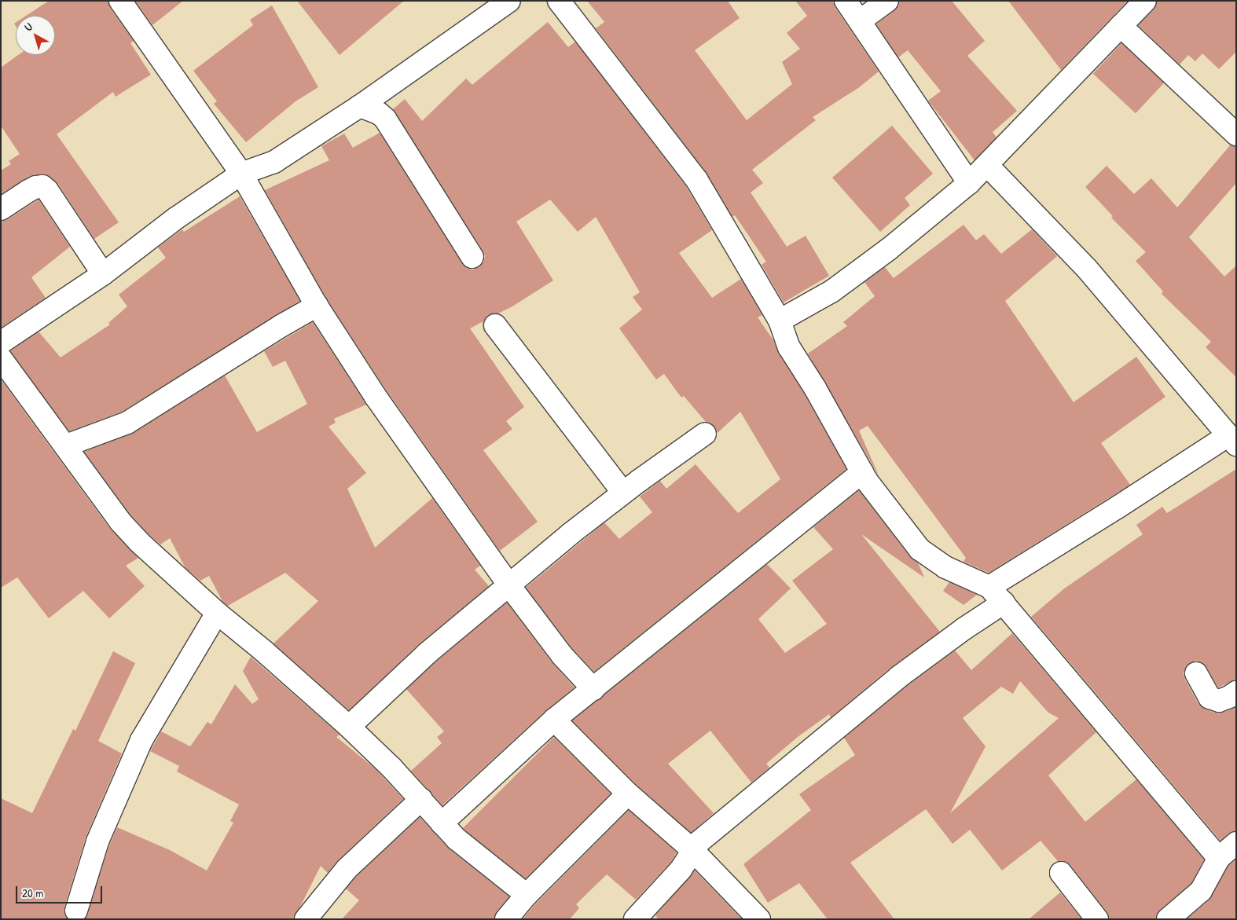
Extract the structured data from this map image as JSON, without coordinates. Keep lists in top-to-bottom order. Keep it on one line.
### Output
{"scale_bar":"20 m","north":"top left"}
